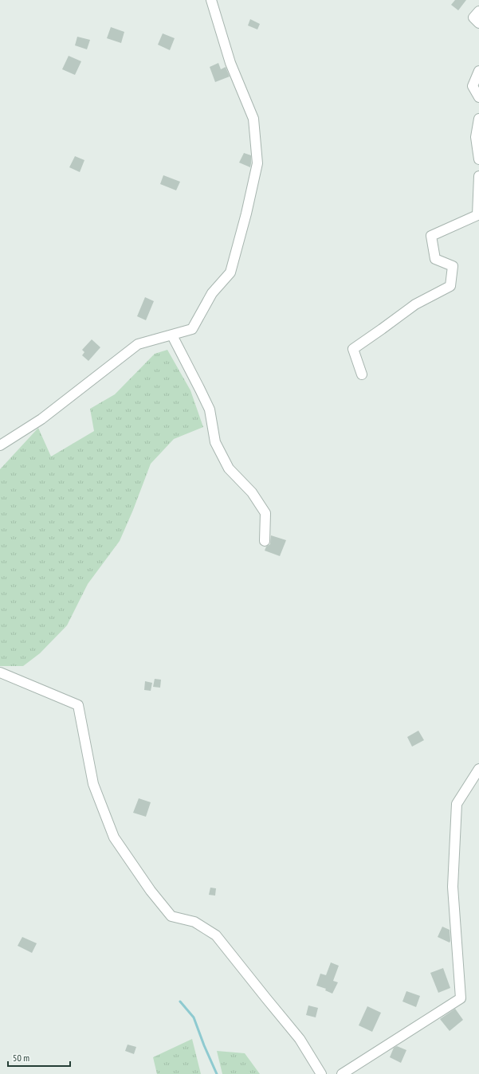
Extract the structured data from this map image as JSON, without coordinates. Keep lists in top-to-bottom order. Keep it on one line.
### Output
{"scale_bar":"50 m"}
